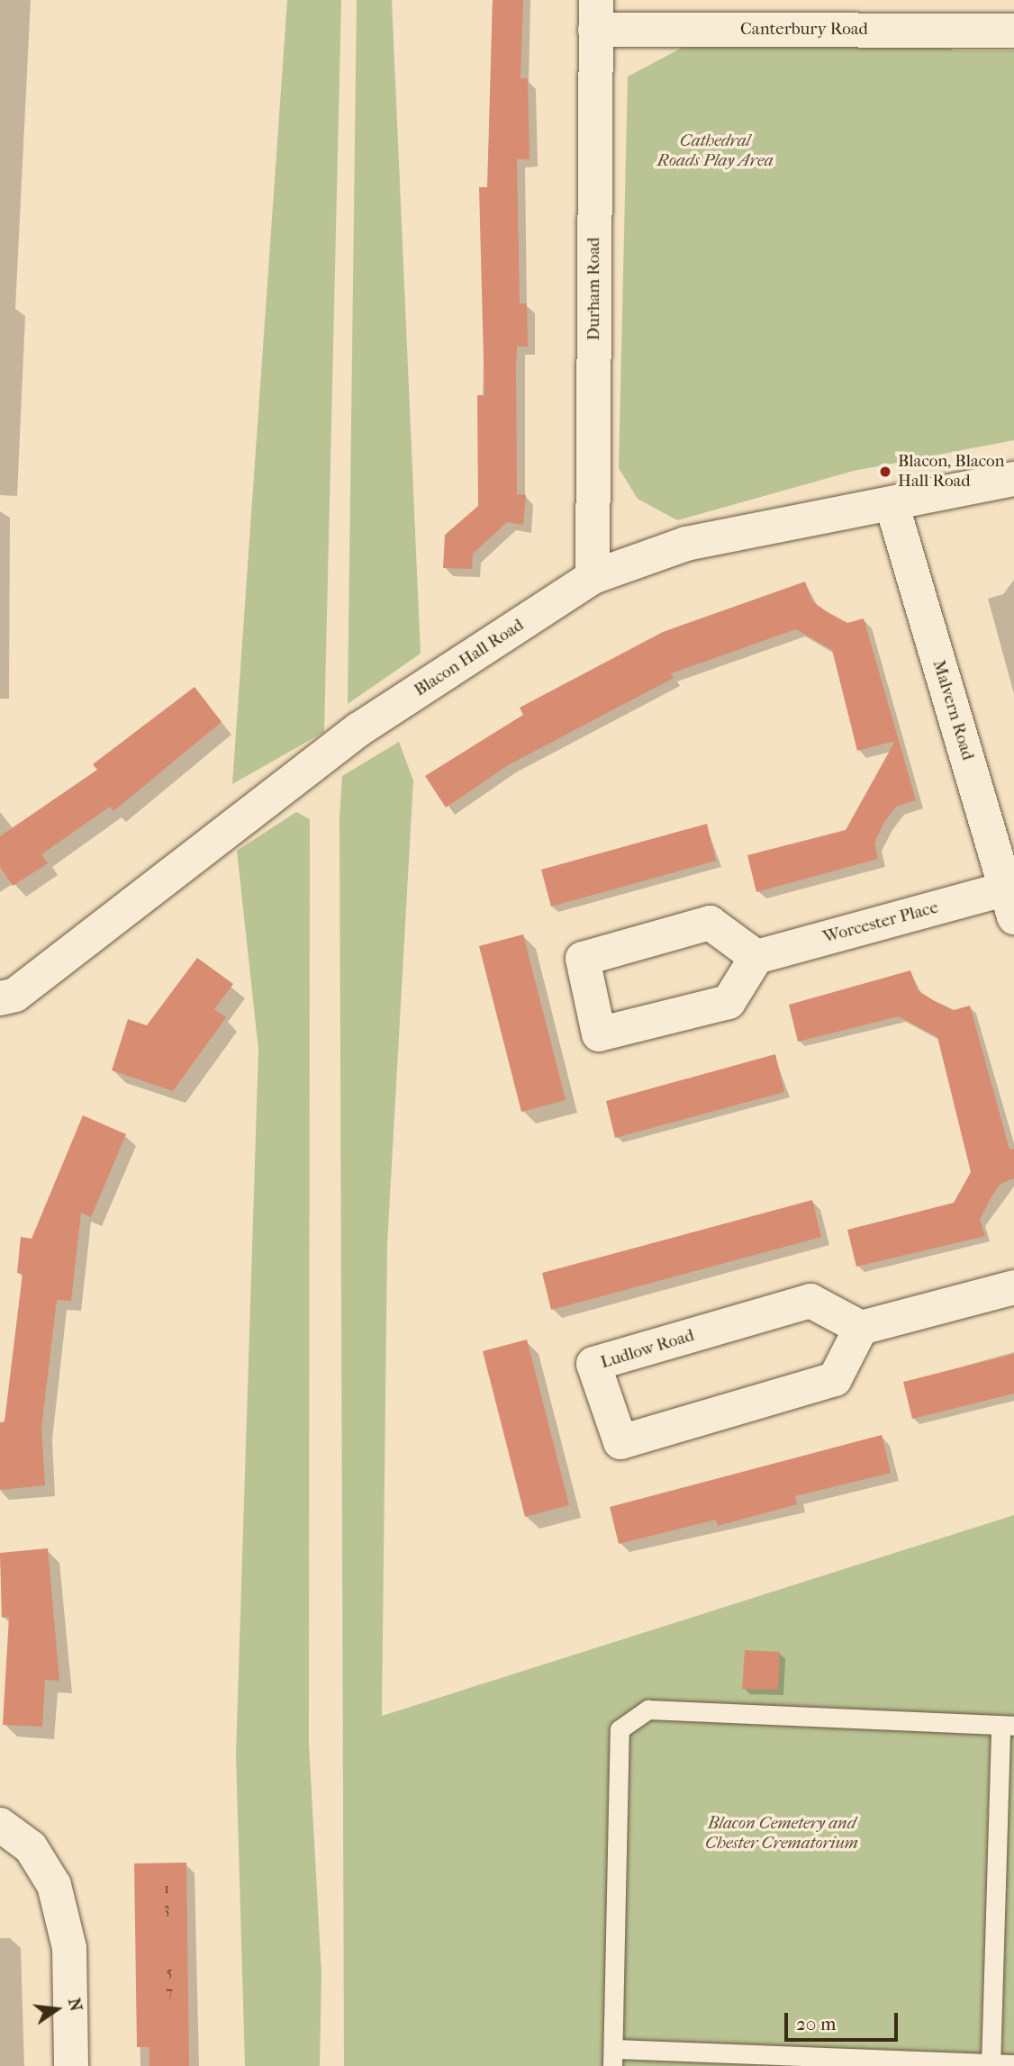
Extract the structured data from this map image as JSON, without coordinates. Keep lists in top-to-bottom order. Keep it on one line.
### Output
{"streets":{"street":["Canterbury Road","Durham Road","Blacon Hall Road","Malvern Road","Worcester Place","Ludlow Road"]},"crossings":[["Canterbury Road","Durham Road"],["Durham Road","Blacon Hall Road"],["Blacon Hall Road","Malvern Road"],["Malvern Road","Worcester Place"]],"parks":["Cathedral Roads Play Area","Blacon Cemetery and Chester Crematorium"],"places":["Blacon, Blacon Hall Road"],"house_numbers":["1","3","5","7"],"scale_bar":"20 m","north":"right"}
